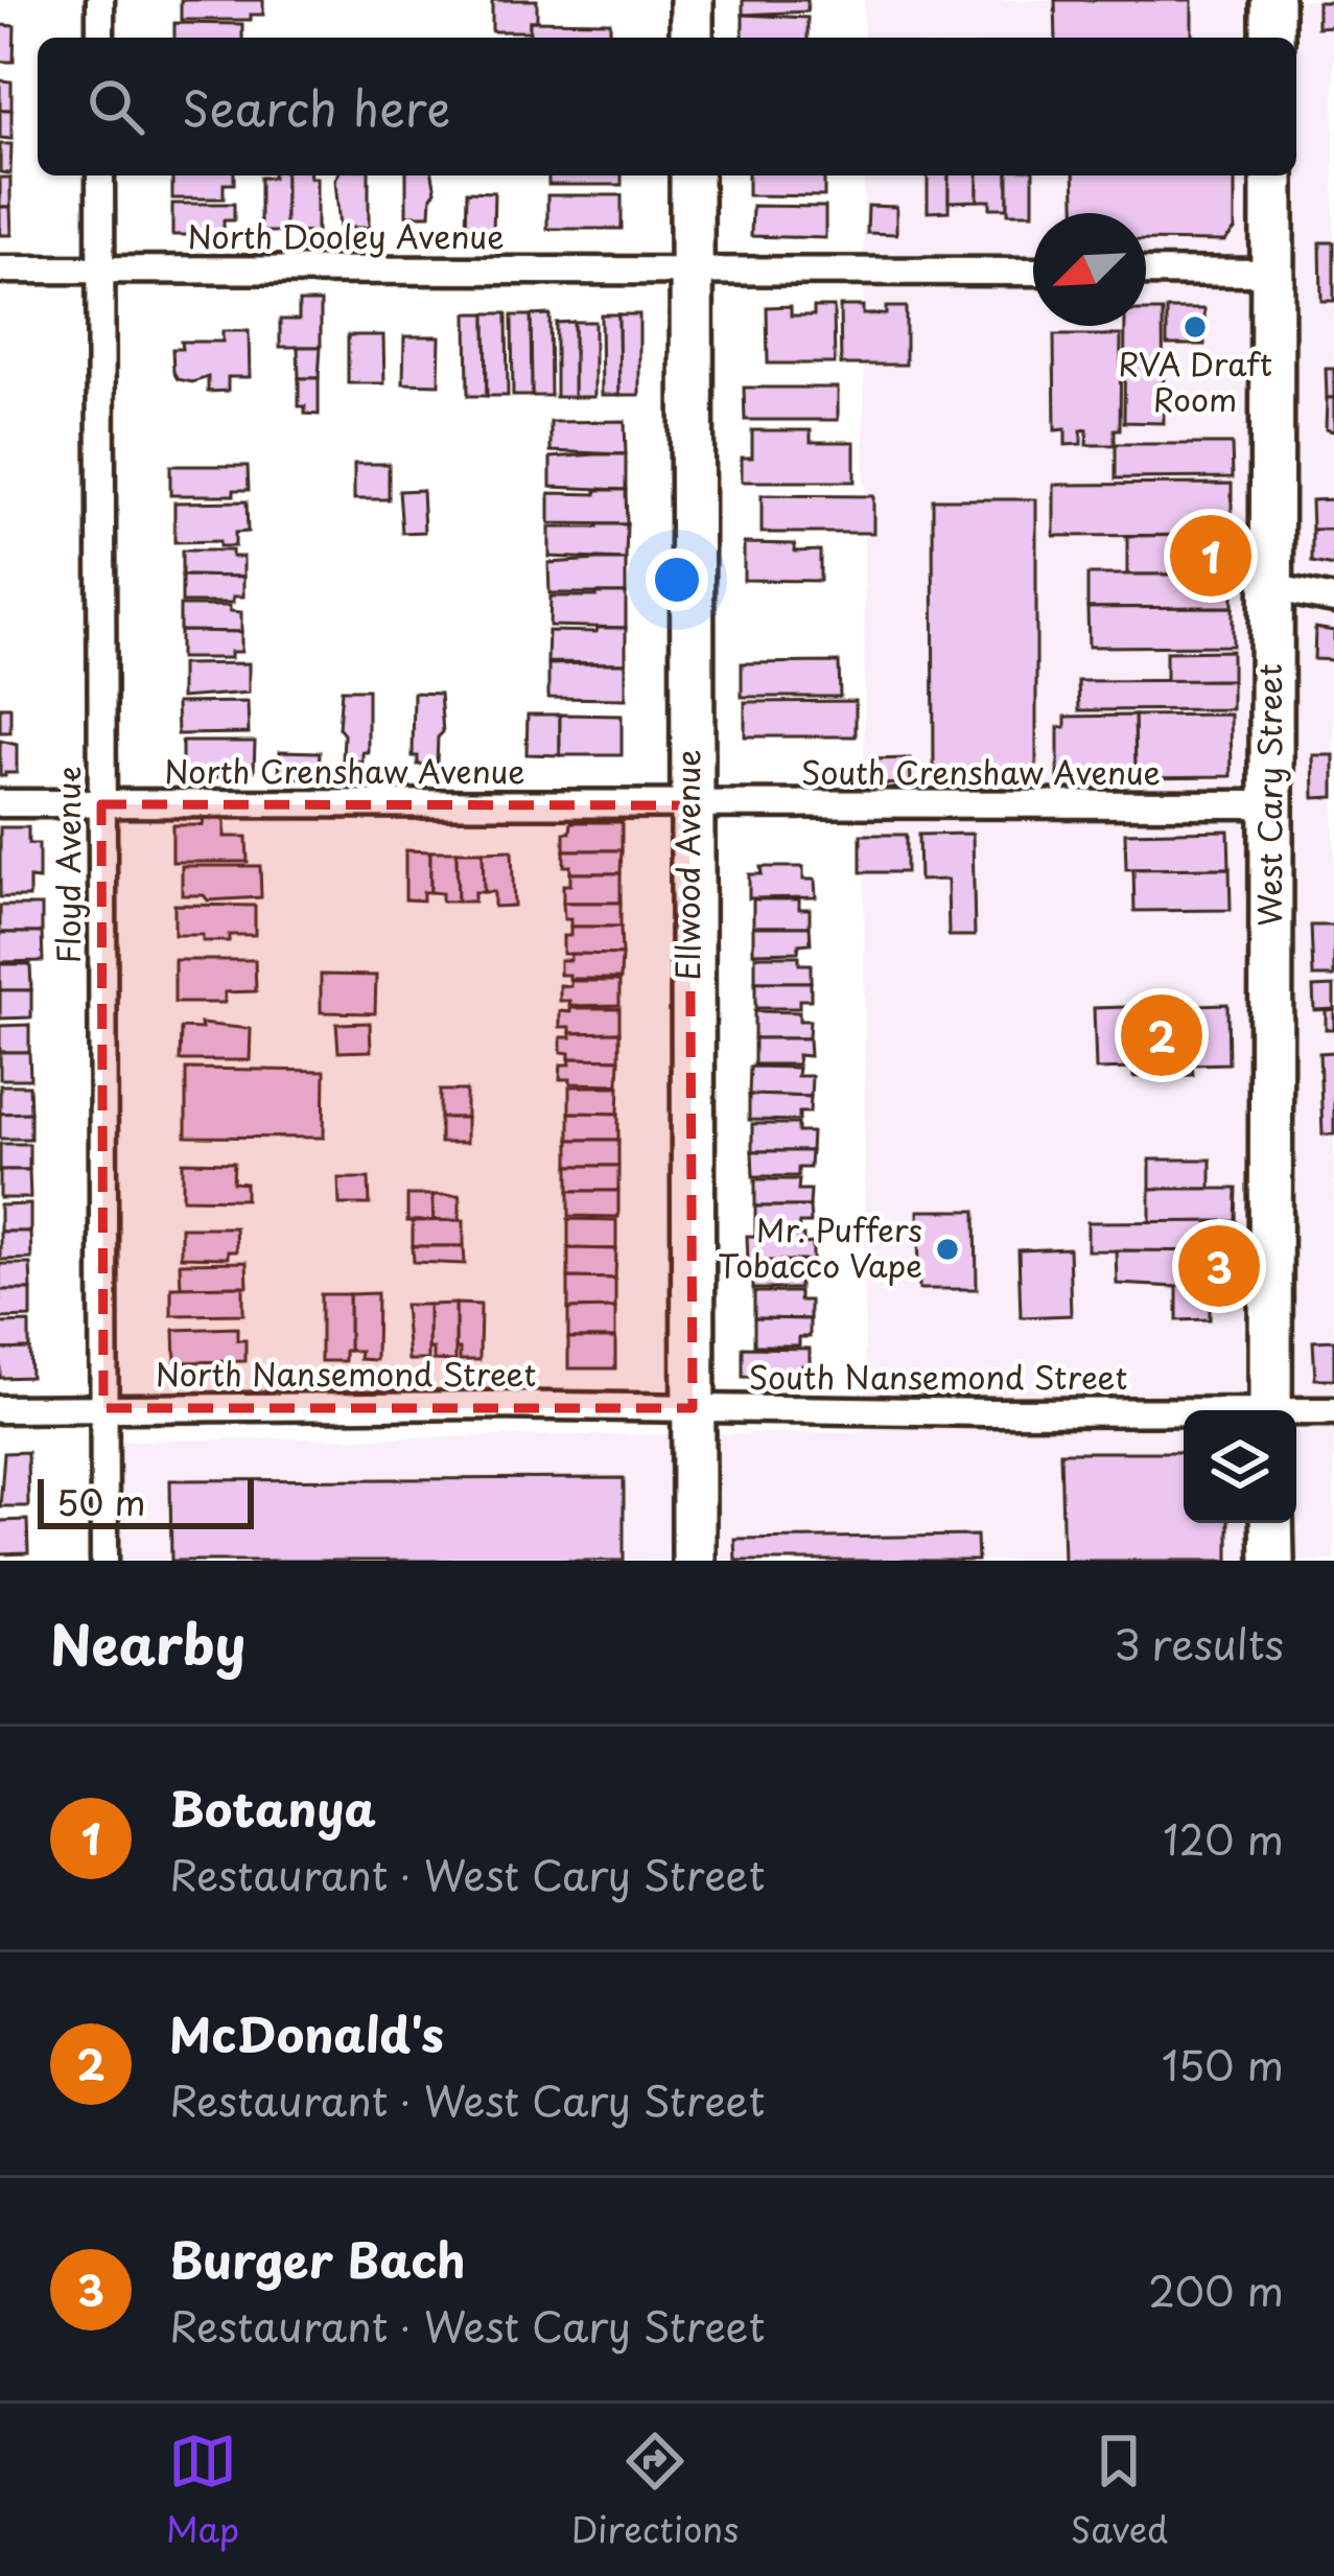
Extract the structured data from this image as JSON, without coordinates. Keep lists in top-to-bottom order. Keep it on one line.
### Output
{"streets":{"main road":["West Cary Street","Ellwood Avenue"],"street":["North Dooley Avenue","North Crenshaw Avenue","South Crenshaw Avenue","Floyd Avenue","North Nansemond Street","South Nansemond Street"]},"crossings":[["North Dooley Avenue","Floyd Avenue"],["North Dooley Avenue","Ellwood Avenue"],["North Crenshaw Avenue","South Crenshaw Avenue"],["North Crenshaw Avenue","Floyd Avenue"],["North Crenshaw Avenue","Ellwood Avenue"],["South Crenshaw Avenue","West Cary Street"],["South Crenshaw Avenue","Ellwood Avenue"],["Floyd Avenue","North Nansemond Street"],["Ellwood Avenue","North Nansemond Street"],["Ellwood Avenue","South Nansemond Street"],["North Nansemond Street","South Nansemond Street"]],"places":["RVA Draft Room","Mr. Puffers Tobacco Vape"],"scale_bar":"50 m","north":"bottom left","page":{"search":"Search here","pins":["1","2","3"],"scale":"50 m","heading":["Nearby","3 results"],"list":[{"mark":"1","name":"Botanya","note":"Restaurant · West Cary Street","value":"120 m"},{"mark":"2","name":"McDonald's","note":"Restaurant · West Cary Street","value":"150 m"},{"mark":"3","name":"Burger Bach","note":"Restaurant · West Cary Street","value":"200 m"}],"nav":["Map","Directions","Saved"]}}
